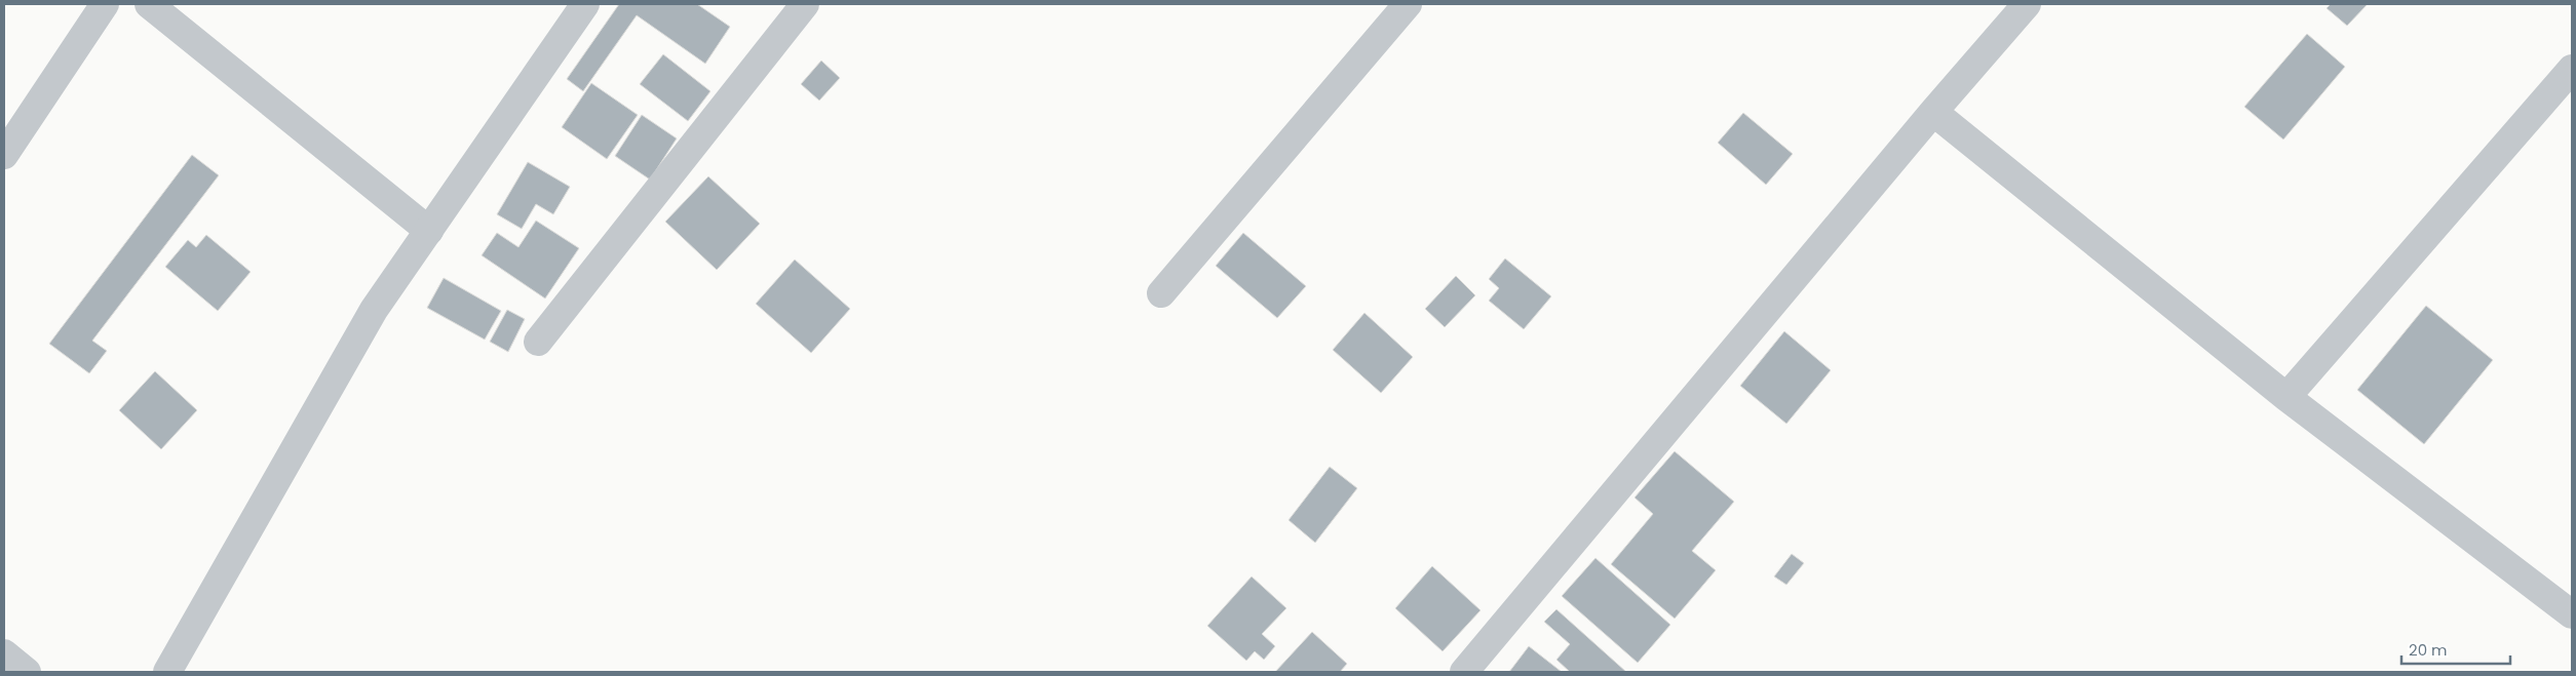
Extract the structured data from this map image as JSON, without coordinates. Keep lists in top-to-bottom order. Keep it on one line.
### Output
{"scale_bar":"20 m"}
